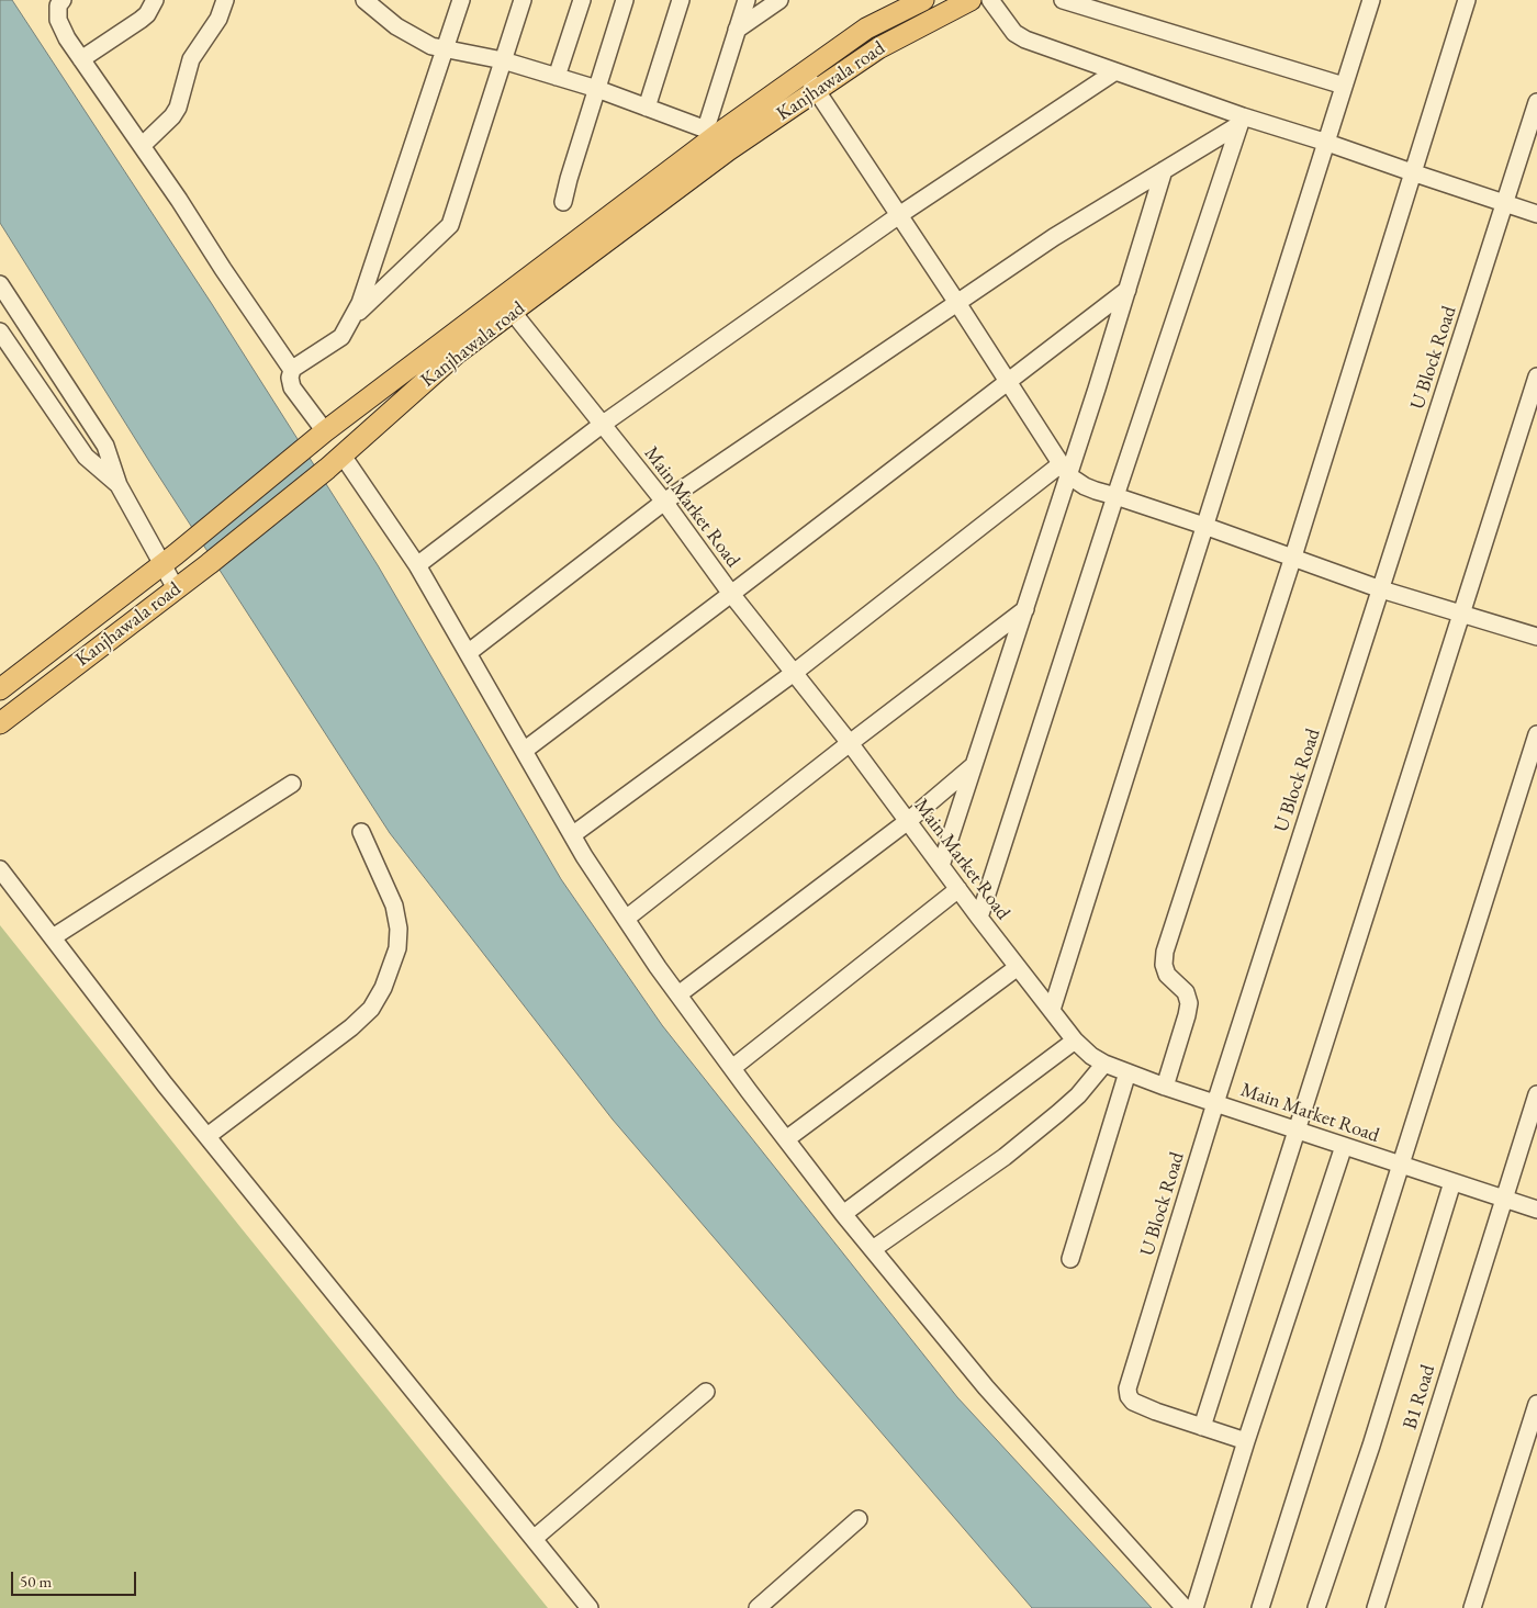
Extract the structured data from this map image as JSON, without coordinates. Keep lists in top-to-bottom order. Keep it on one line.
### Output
{"streets":{"main road":["Kanjhawala road"],"street":["U Block Road","Main Market Road","B1 Road"]},"crossings":[["Kanjhawala road","Main Market Road"],["U Block Road","Main Market Road"],["Main Market Road","B1 Road"]],"scale_bar":"50 m"}
